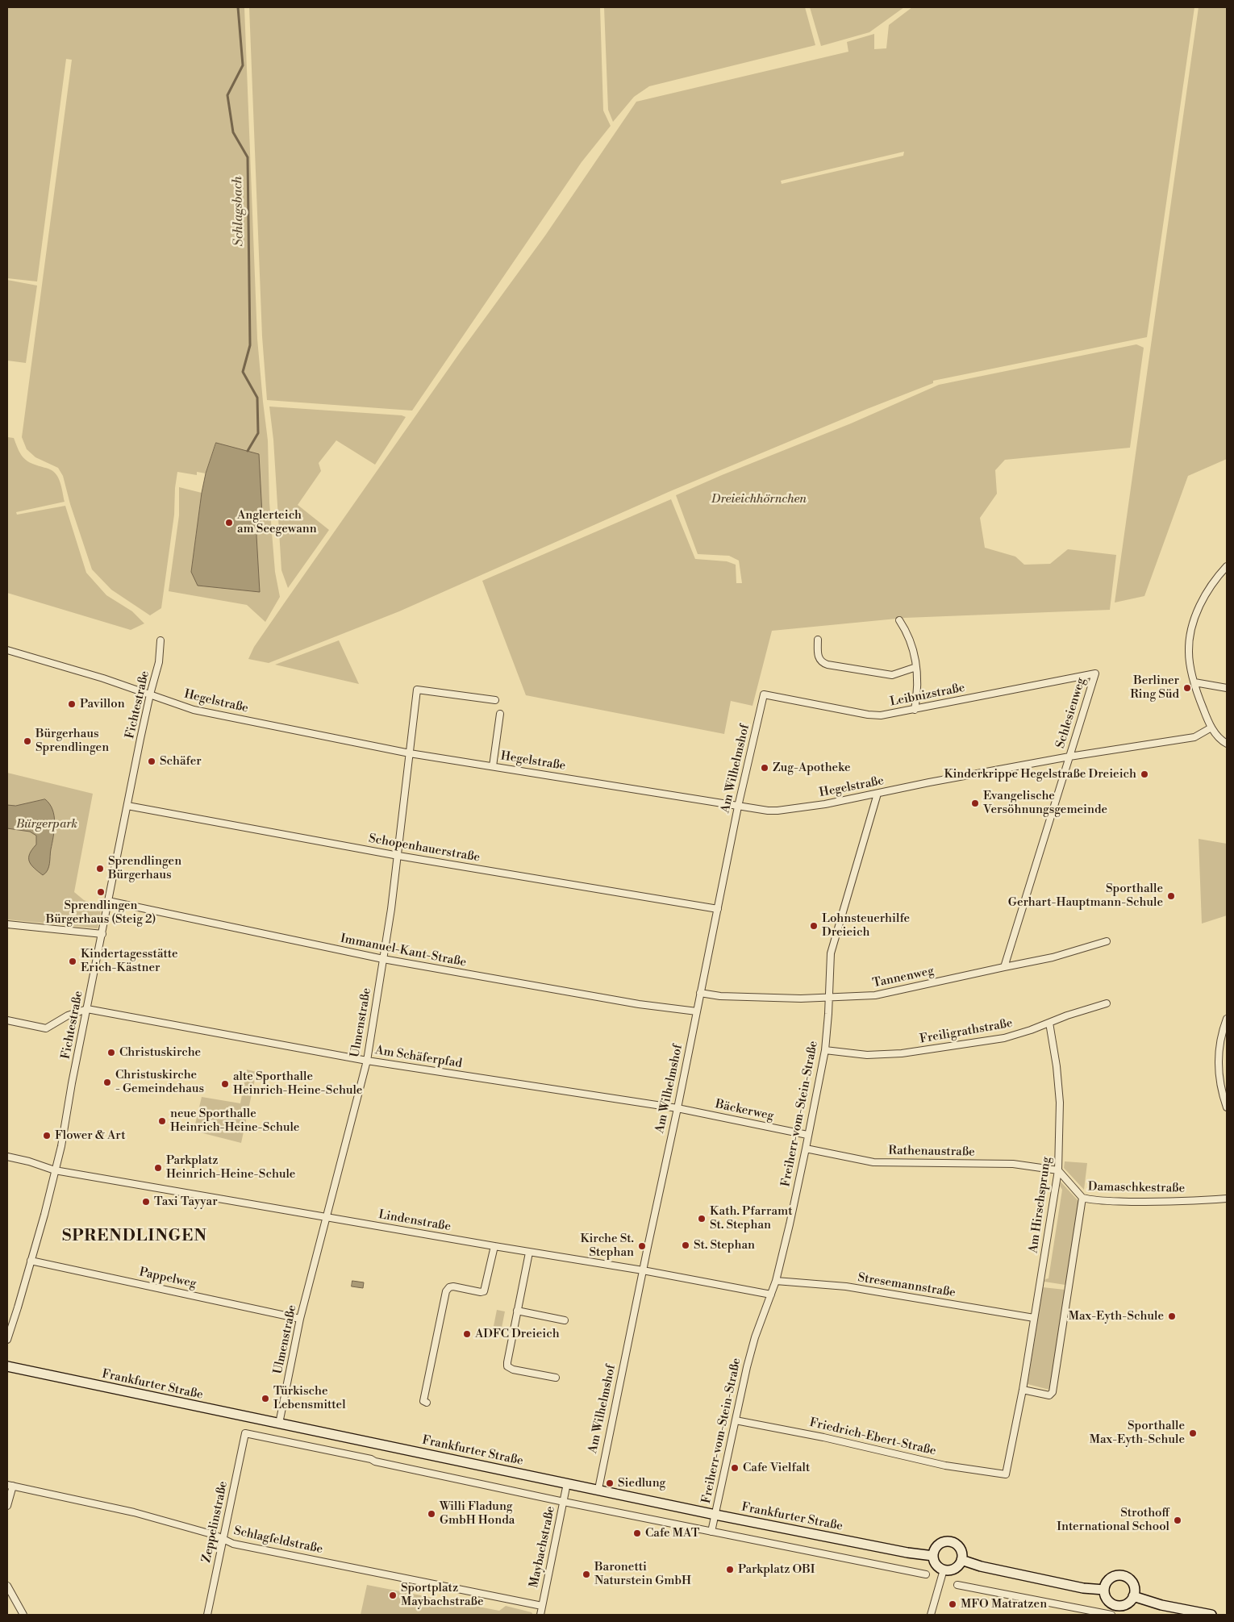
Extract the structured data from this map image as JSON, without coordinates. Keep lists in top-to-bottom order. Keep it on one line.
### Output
{"streets":{"street":["Leibnizstraße","Hegelstraße","Fichtestraße","Schlesienweg","Am Wilhelmshof","Schopenhauerstraße","Immanuel-Kant-Straße","Tannenweg","Ulmenstraße","Freiligrathstraße","Am Schäferpfad","Bäckerweg","Freiherr-vom-Stein-Straße","Rathenaustraße","Damaschkestraße","Am Hirschsprung","Lindenstraße","Pappelweg","Stresemannstraße","Frankfurter Straße","Friedrich-Ebert-Straße","Zeppelinstraße","Schlagfeldstraße","Maybachstraße"]},"crossings":[["Leibnizstraße","Schlesienweg"],["Leibnizstraße","Am Wilhelmshof"],["Hegelstraße","Fichtestraße"],["Hegelstraße","Schlesienweg"],["Hegelstraße","Am Wilhelmshof"],["Hegelstraße","Ulmenstraße"],["Hegelstraße","Freiherr-vom-Stein-Straße"],["Fichtestraße","Schopenhauerstraße"],["Fichtestraße","Immanuel-Kant-Straße"],["Fichtestraße","Am Schäferpfad"],["Fichtestraße","Lindenstraße"],["Fichtestraße","Pappelweg"],["Schlesienweg","Tannenweg"],["Am Wilhelmshof","Schopenhauerstraße"],["Am Wilhelmshof","Immanuel-Kant-Straße"],["Am Wilhelmshof","Tannenweg"],["Am Wilhelmshof","Am Schäferpfad"],["Am Wilhelmshof","Bäckerweg"],["Am Wilhelmshof","Lindenstraße"],["Am Wilhelmshof","Frankfurter Straße"],["Schopenhauerstraße","Ulmenstraße"],["Immanuel-Kant-Straße","Ulmenstraße"],["Tannenweg","Freiherr-vom-Stein-Straße"],["Ulmenstraße","Am Schäferpfad"],["Ulmenstraße","Lindenstraße"],["Ulmenstraße","Pappelweg"],["Ulmenstraße","Frankfurter Straße"],["Freiligrathstraße","Freiherr-vom-Stein-Straße"],["Freiligrathstraße","Am Hirschsprung"],["Am Schäferpfad","Bäckerweg"],["Bäckerweg","Freiherr-vom-Stein-Straße"],["Freiherr-vom-Stein-Straße","Rathenaustraße"],["Freiherr-vom-Stein-Straße","Lindenstraße"],["Freiherr-vom-Stein-Straße","Stresemannstraße"],["Freiherr-vom-Stein-Straße","Frankfurter Straße"],["Freiherr-vom-Stein-Straße","Friedrich-Ebert-Straße"],["Rathenaustraße","Damaschkestraße"],["Rathenaustraße","Am Hirschsprung"],["Damaschkestraße","Am Hirschsprung"],["Am Hirschsprung","Stresemannstraße"],["Am Hirschsprung","Friedrich-Ebert-Straße"],["Frankfurter Straße","Maybachstraße"],["Zeppelinstraße","Schlagfeldstraße"],["Zeppelinstraße","Maybachstraße"],["Schlagfeldstraße","Maybachstraße"]],"districts":["SPRENDLINGEN"],"water":["Schlagsbach"],"parks":["Dreieichhörnchen","Bürgerpark"],"places":["Anglerteich am Seegewann","Berliner Ring Süd","Pavillon","Bürgerhaus Sprendlingen","Schäfer","Zug-Apotheke","Kinderkrippe Hegelstraße Dreieich","Evangelische Versöhnungsgemeinde","Sprendlingen Bürgerhaus","Sprendlingen Bürgerhaus (Steig 2)","Sporthalle Gerhart-Hauptmann-Schule","Lohnsteuerhilfe Dreieich","Kindertagesstätte Erich-Kästner","Christuskirche","Christuskirche - Gemeindehaus","alte Sporthalle Heinrich-Heine-Schule","neue Sporthalle Heinrich-Heine-Schule","Flower & Art","Parkplatz Heinrich-Heine-Schule","Taxi Tayyar","Kath. Pfarramt St. Stephan","St. Stephan","Kirche St. Stephan","Max-Eyth-Schule","ADFC Dreieich","Türkische Lebensmittel","Sporthalle Max-Eyth-Schule","Cafe Vielfalt","Siedlung","Willi Fladung GmbH Honda","Strothoff International School","Cafe MAT","Parkplatz OBI","Baronetti Naturstein GmbH","Sportplatz Maybachstraße","MFO Matratzen"]}
